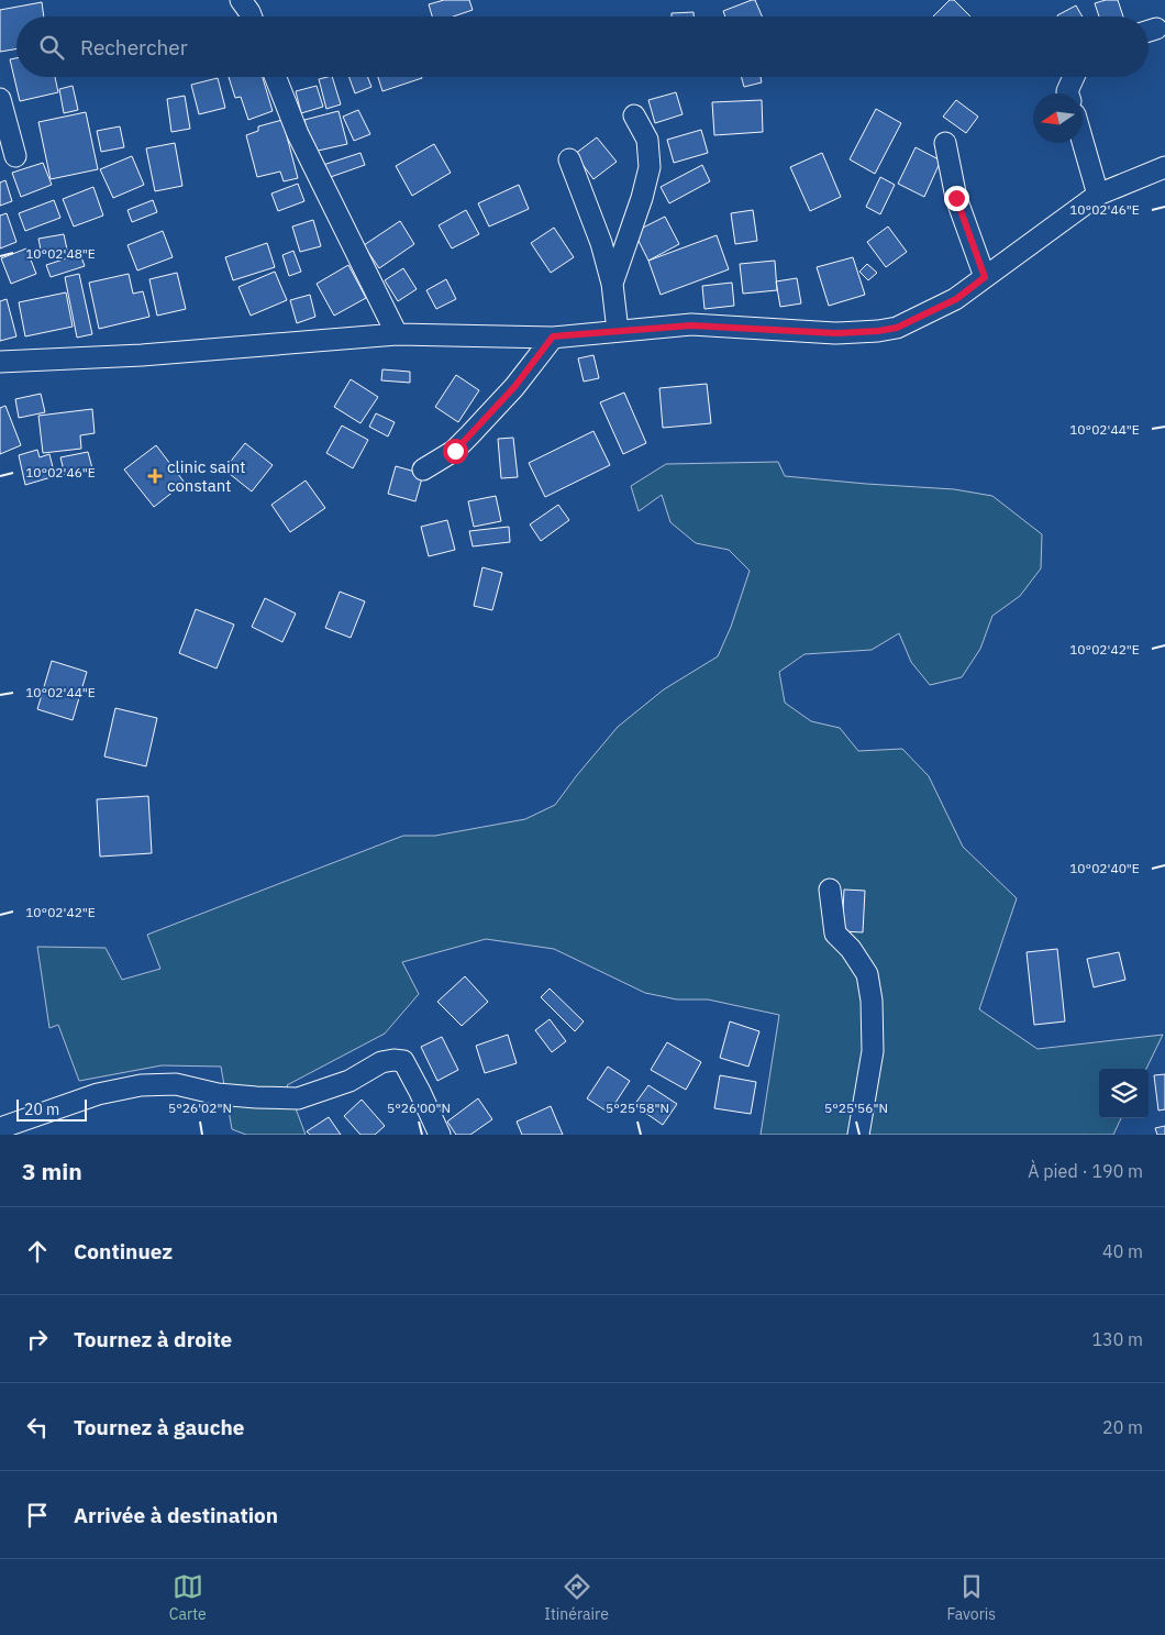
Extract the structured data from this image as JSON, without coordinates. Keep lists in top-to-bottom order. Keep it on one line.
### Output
{"places":{"health":["clinic saint constant"]},"scale_bar":"20 m","north":"left","page":{"search":"Rechercher","scale":"20 m","heading":["3 min","À pied · 190 m"],"list":[["Continuez","40 m"],["Tournez à droite","130 m"],["Tournez à gauche","20 m"],"Arrivée à destination"],"nav":["Carte","Itinéraire","Favoris"]},"coordinates":["10°02'46\"E","10°02'48\"E","10°02'44\"E","10°02'42\"E","10°02'40\"E","5°26'02\"N","5°26'00\"N","5°25'58\"N","5°25'56\"N"]}
